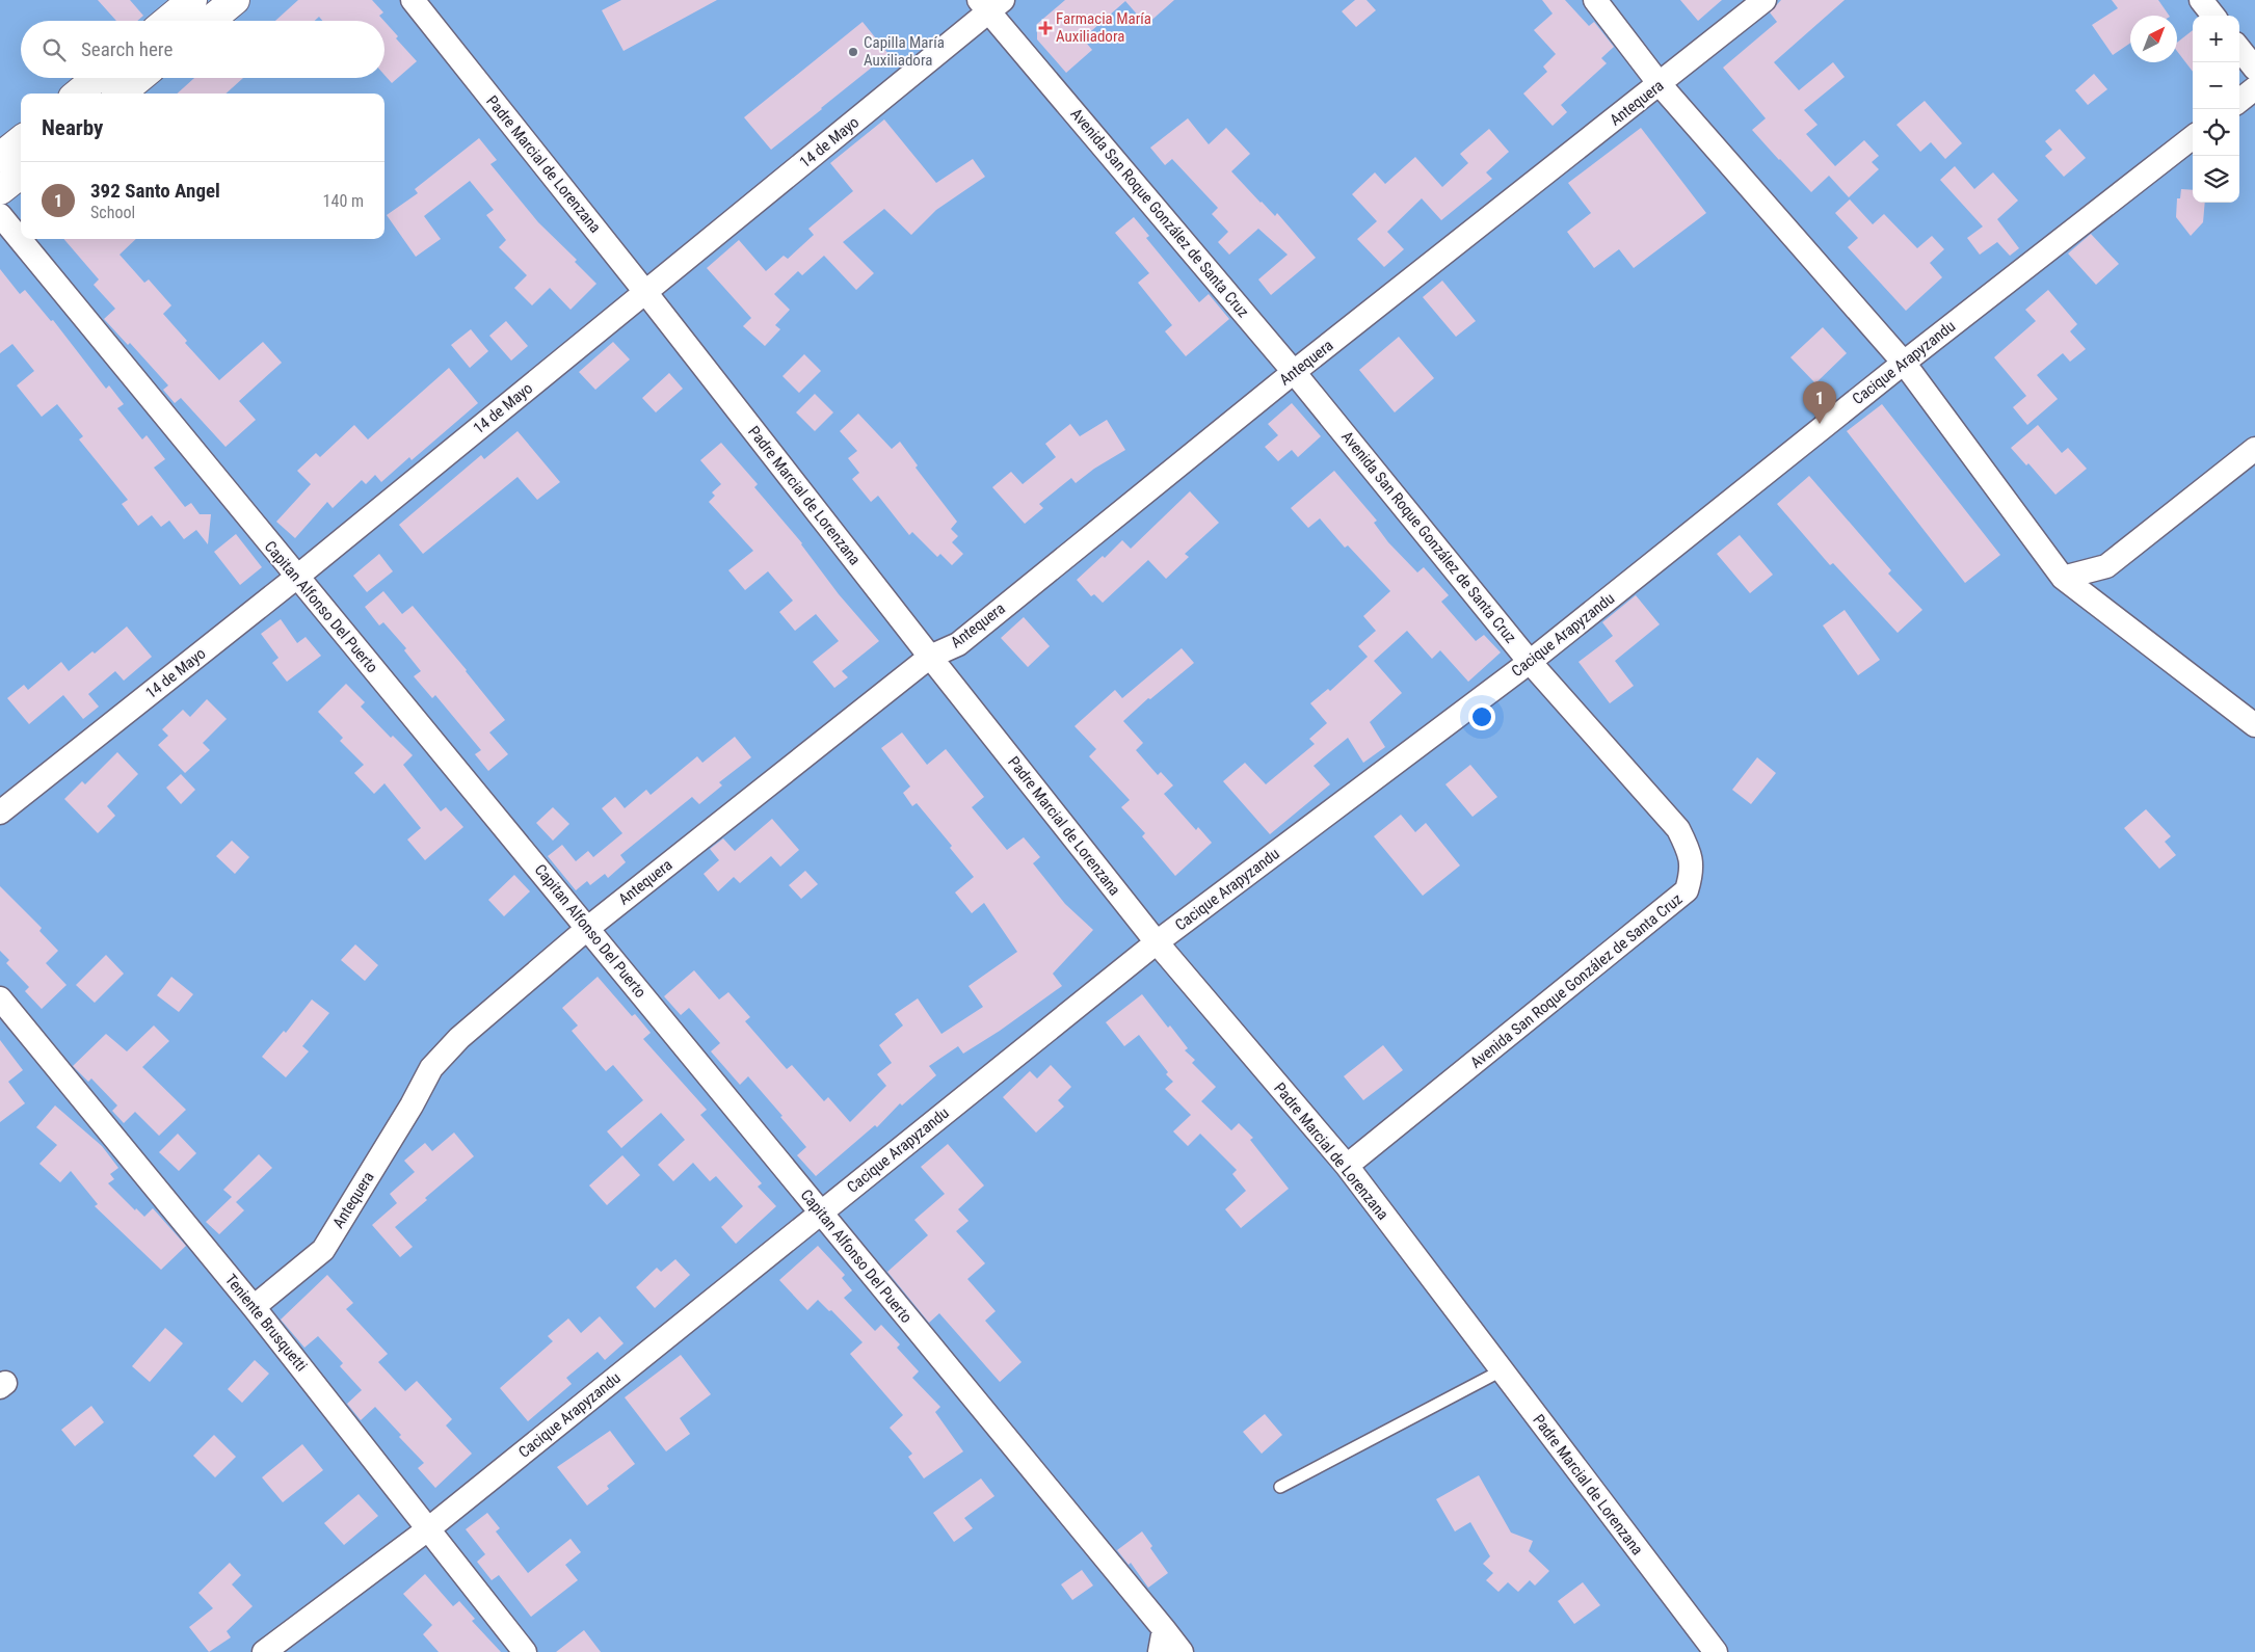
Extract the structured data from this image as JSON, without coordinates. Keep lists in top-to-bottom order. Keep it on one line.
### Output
{"streets":{"street":["Antequera","14 de Mayo","Padre Marcial de Lorenzana","Avenida San Roque González de Santa Cruz","Cacique Arapyzandu","Capitan Alfonso Del Puerto","Teniente Brusquetti"]},"crossings":[["Antequera","Padre Marcial de Lorenzana"],["Antequera","Avenida San Roque González de Santa Cruz"],["Antequera","Capitan Alfonso Del Puerto"],["Antequera","Teniente Brusquetti"],["14 de Mayo","Padre Marcial de Lorenzana"],["14 de Mayo","Avenida San Roque González de Santa Cruz"],["14 de Mayo","Capitan Alfonso Del Puerto"],["Padre Marcial de Lorenzana","Avenida San Roque González de Santa Cruz"],["Padre Marcial de Lorenzana","Cacique Arapyzandu"],["Avenida San Roque González de Santa Cruz","Cacique Arapyzandu"],["Cacique Arapyzandu","Capitan Alfonso Del Puerto"],["Cacique Arapyzandu","Teniente Brusquetti"]],"places":{"health":["Farmacia María Auxiliadora"],"other":["Capilla María Auxiliadora"]},"north":"top right","page":{"map_buttons":["+","−"],"search":"Search here","heading":"Nearby","list":[{"mark":"1","name":"392 Santo Angel","note":"School","value":"140 m"}],"pins":"1"}}
